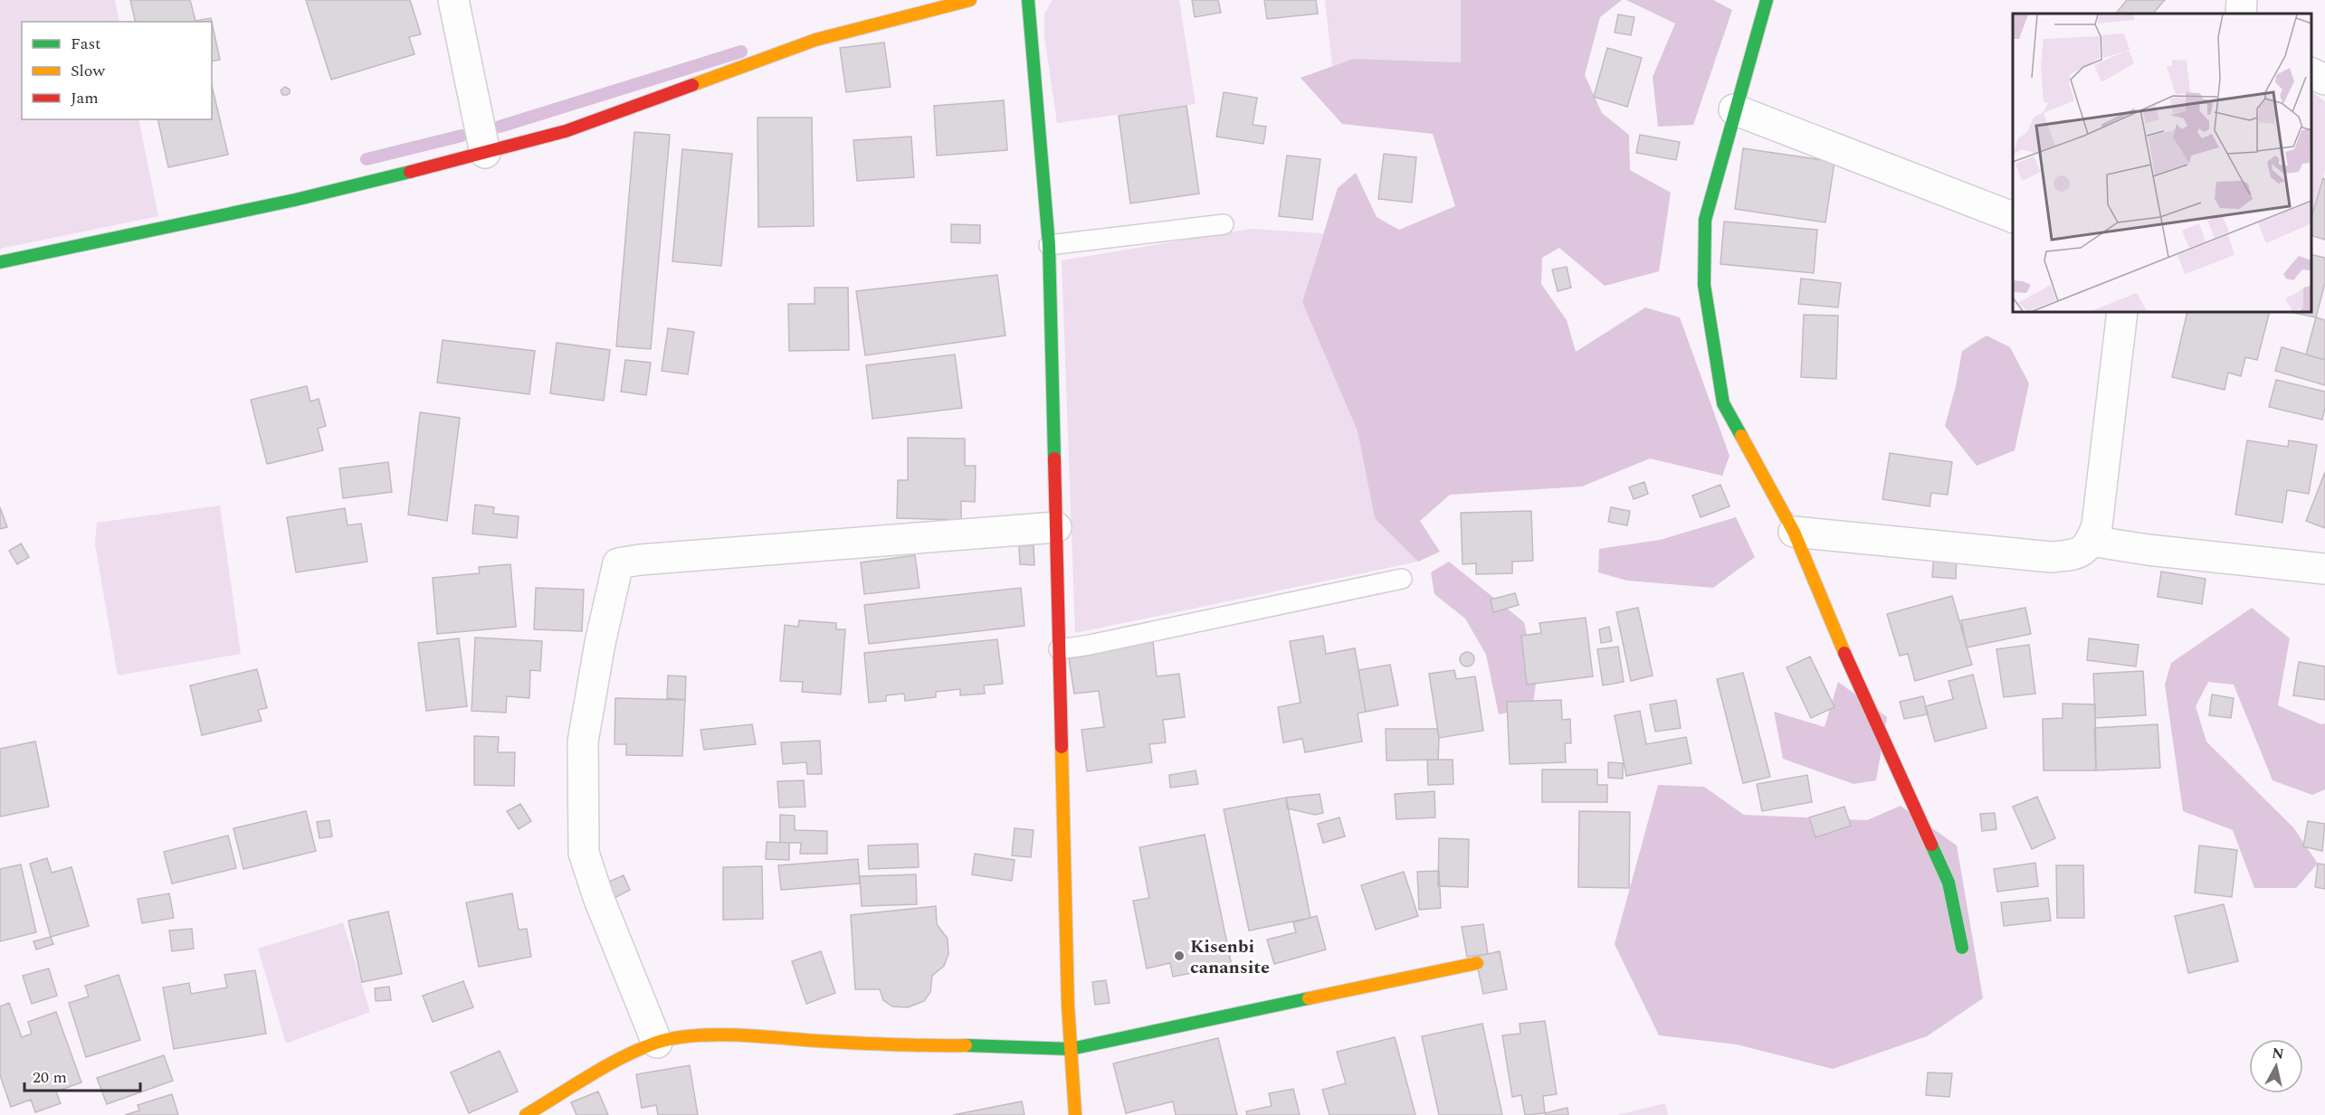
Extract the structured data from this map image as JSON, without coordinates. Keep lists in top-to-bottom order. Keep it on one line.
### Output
{"places":["Kisenbi canansite"],"legend":["Fast","Slow","Jam"],"scale_bar":"20 m","north":"top"}
